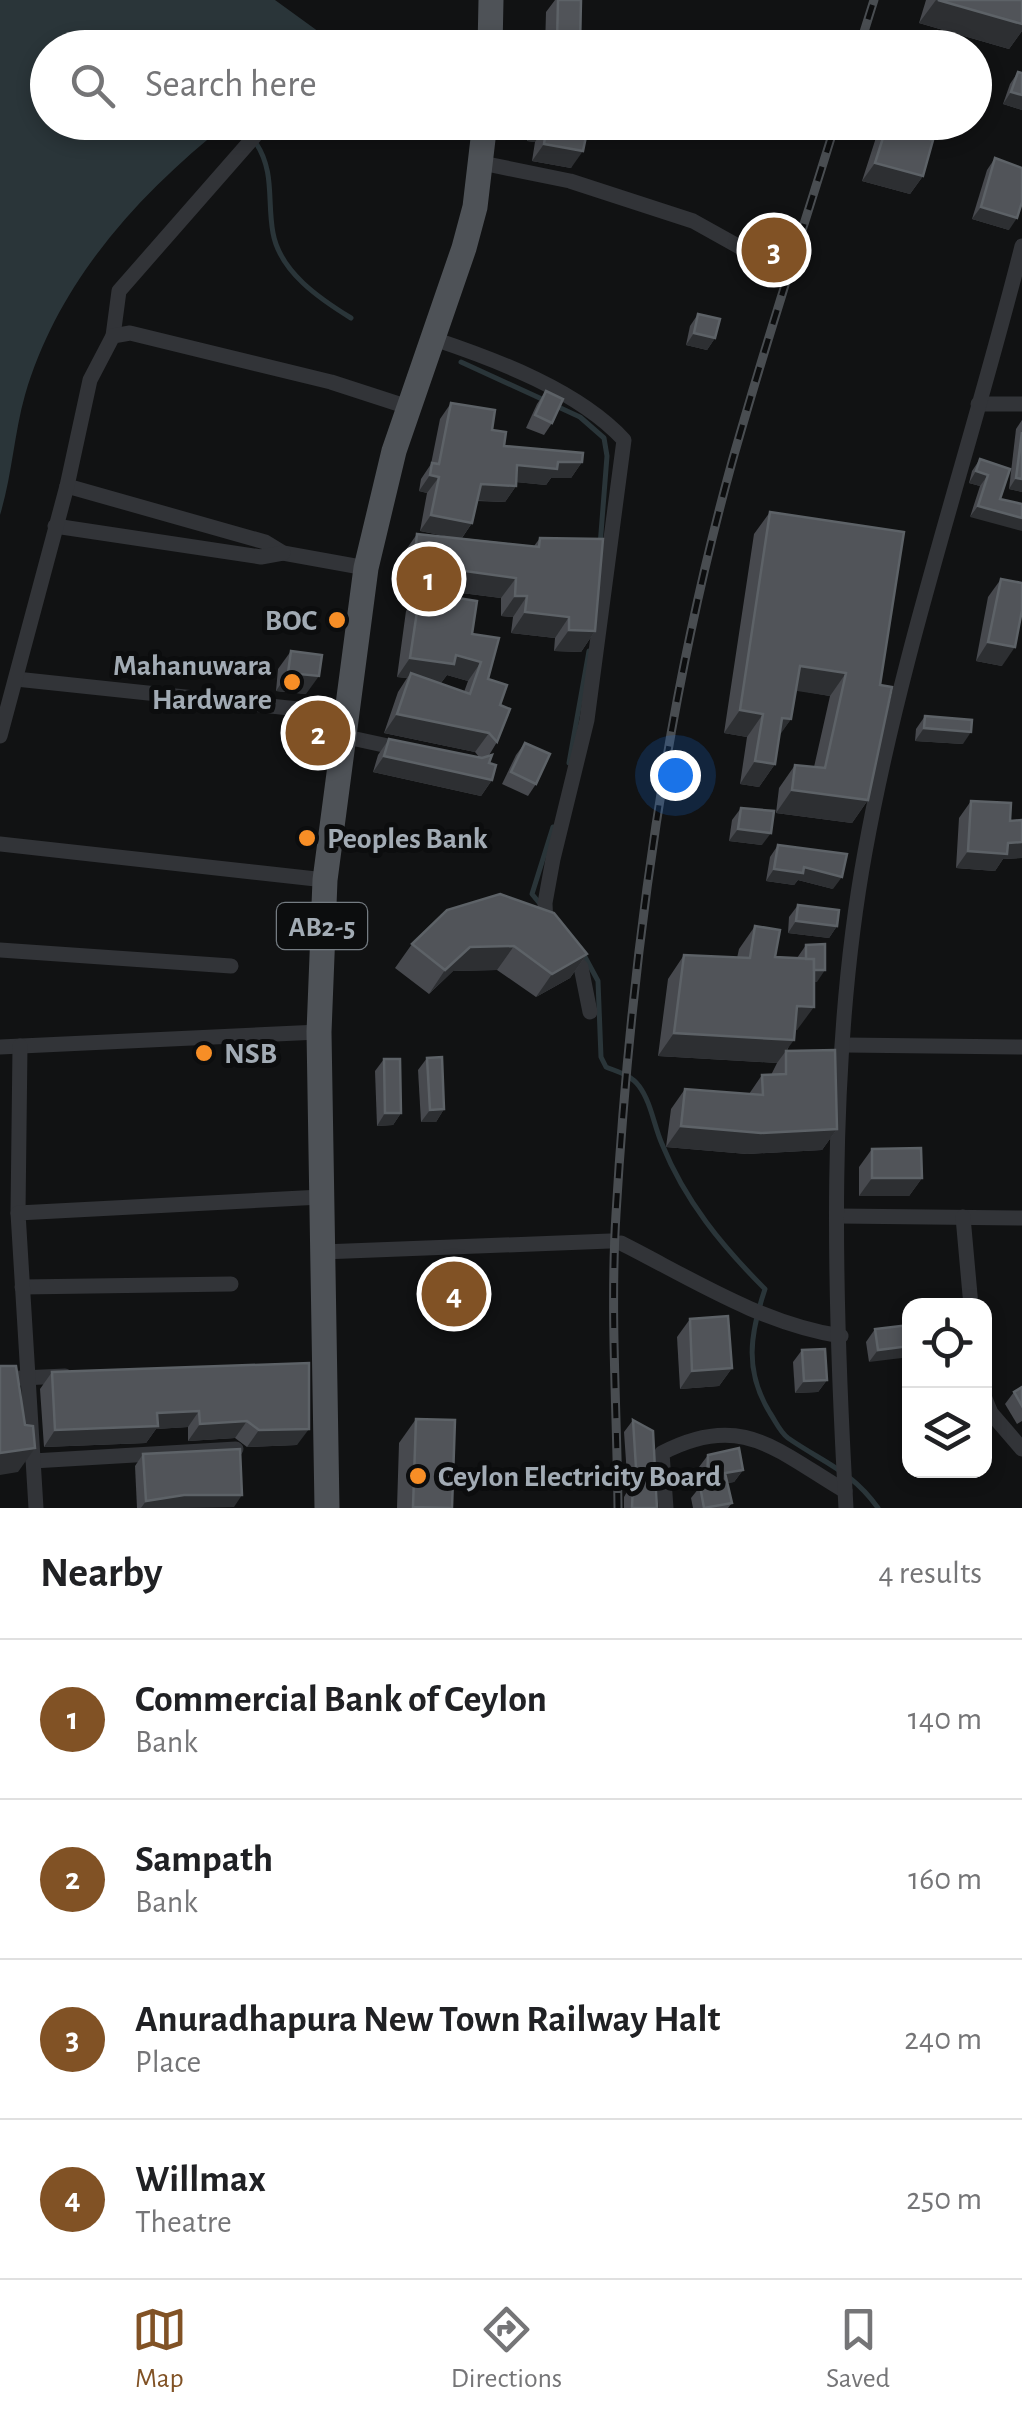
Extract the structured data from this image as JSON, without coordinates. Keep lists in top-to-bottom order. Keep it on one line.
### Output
{"streets":{"main road":["AB2-5"]},"places":["BOC","Mahanuwara Hardware","Peoples Bank","NSB","Ceylon Electricity Board"],"page":{"search":"Search here","pins":["3","1","2","4"],"heading":["Nearby","4 results"],"list":[{"mark":"1","name":"Commercial Bank of Ceylon","note":"Bank","value":"140 m"},{"mark":"2","name":"Sampath","note":"Bank","value":"160 m"},{"mark":"3","name":"Anuradhapura New Town Railway Halt","note":"Place","value":"240 m"},{"mark":"4","name":"Willmax","note":"Theatre","value":"250 m"}],"nav":["Map","Directions","Saved"]}}
